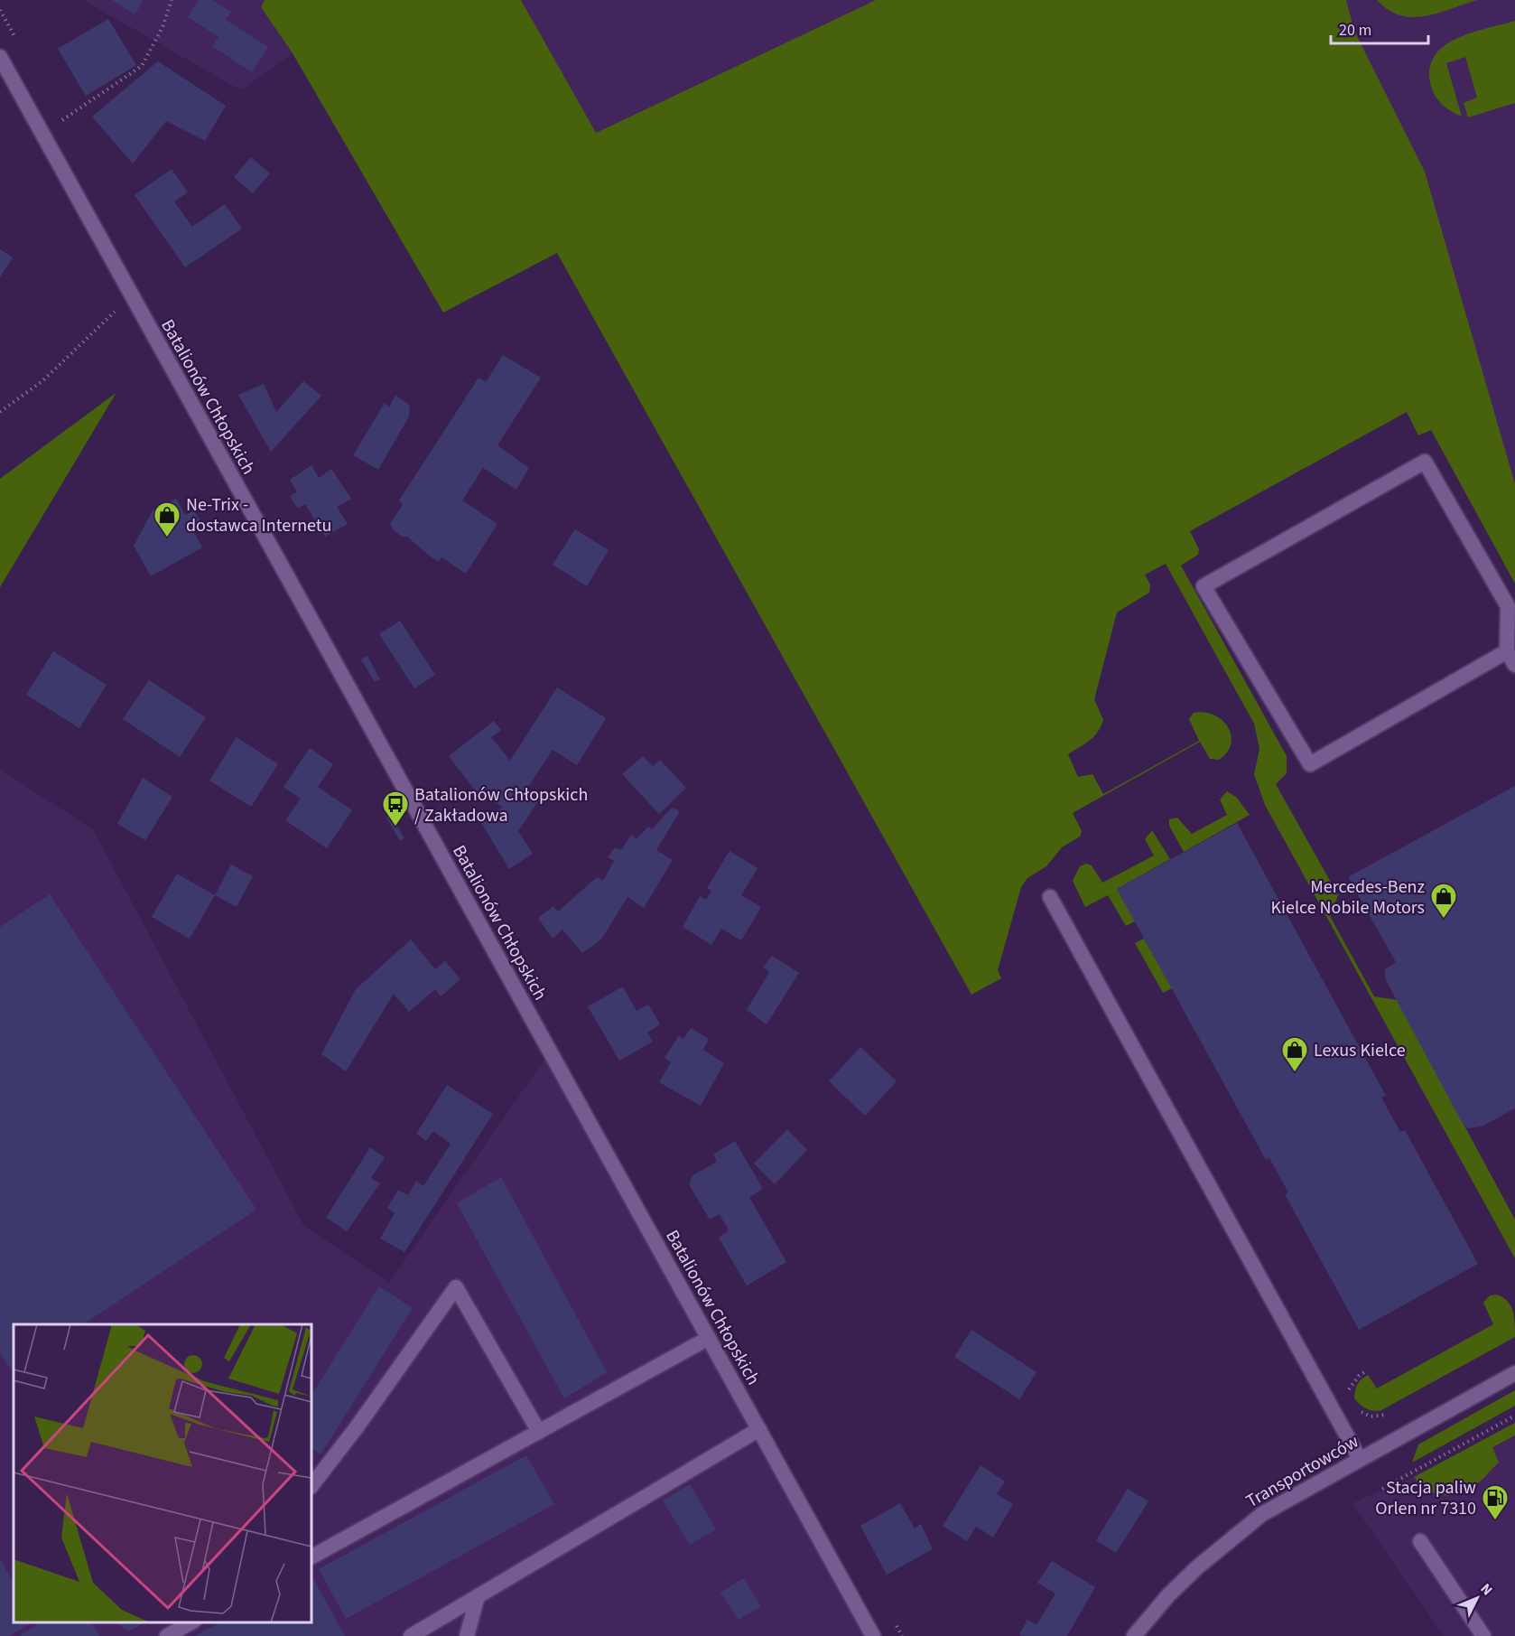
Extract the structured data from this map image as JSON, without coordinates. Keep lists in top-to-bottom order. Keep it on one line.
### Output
{"streets":{"street":["Batalionów Chłopskich","Transportowców"]},"places":{"shop":["Ne-Trix - dostawca Internetu","Mercedes-Benz Kielce Nobile Motors","Lexus Kielce"],"bus stop":["Batalionów Chłopskich / Zakładowa"],"fuel station":["Stacja paliw Orlen nr 7310"]},"scale_bar":"20 m","north":"top right"}
